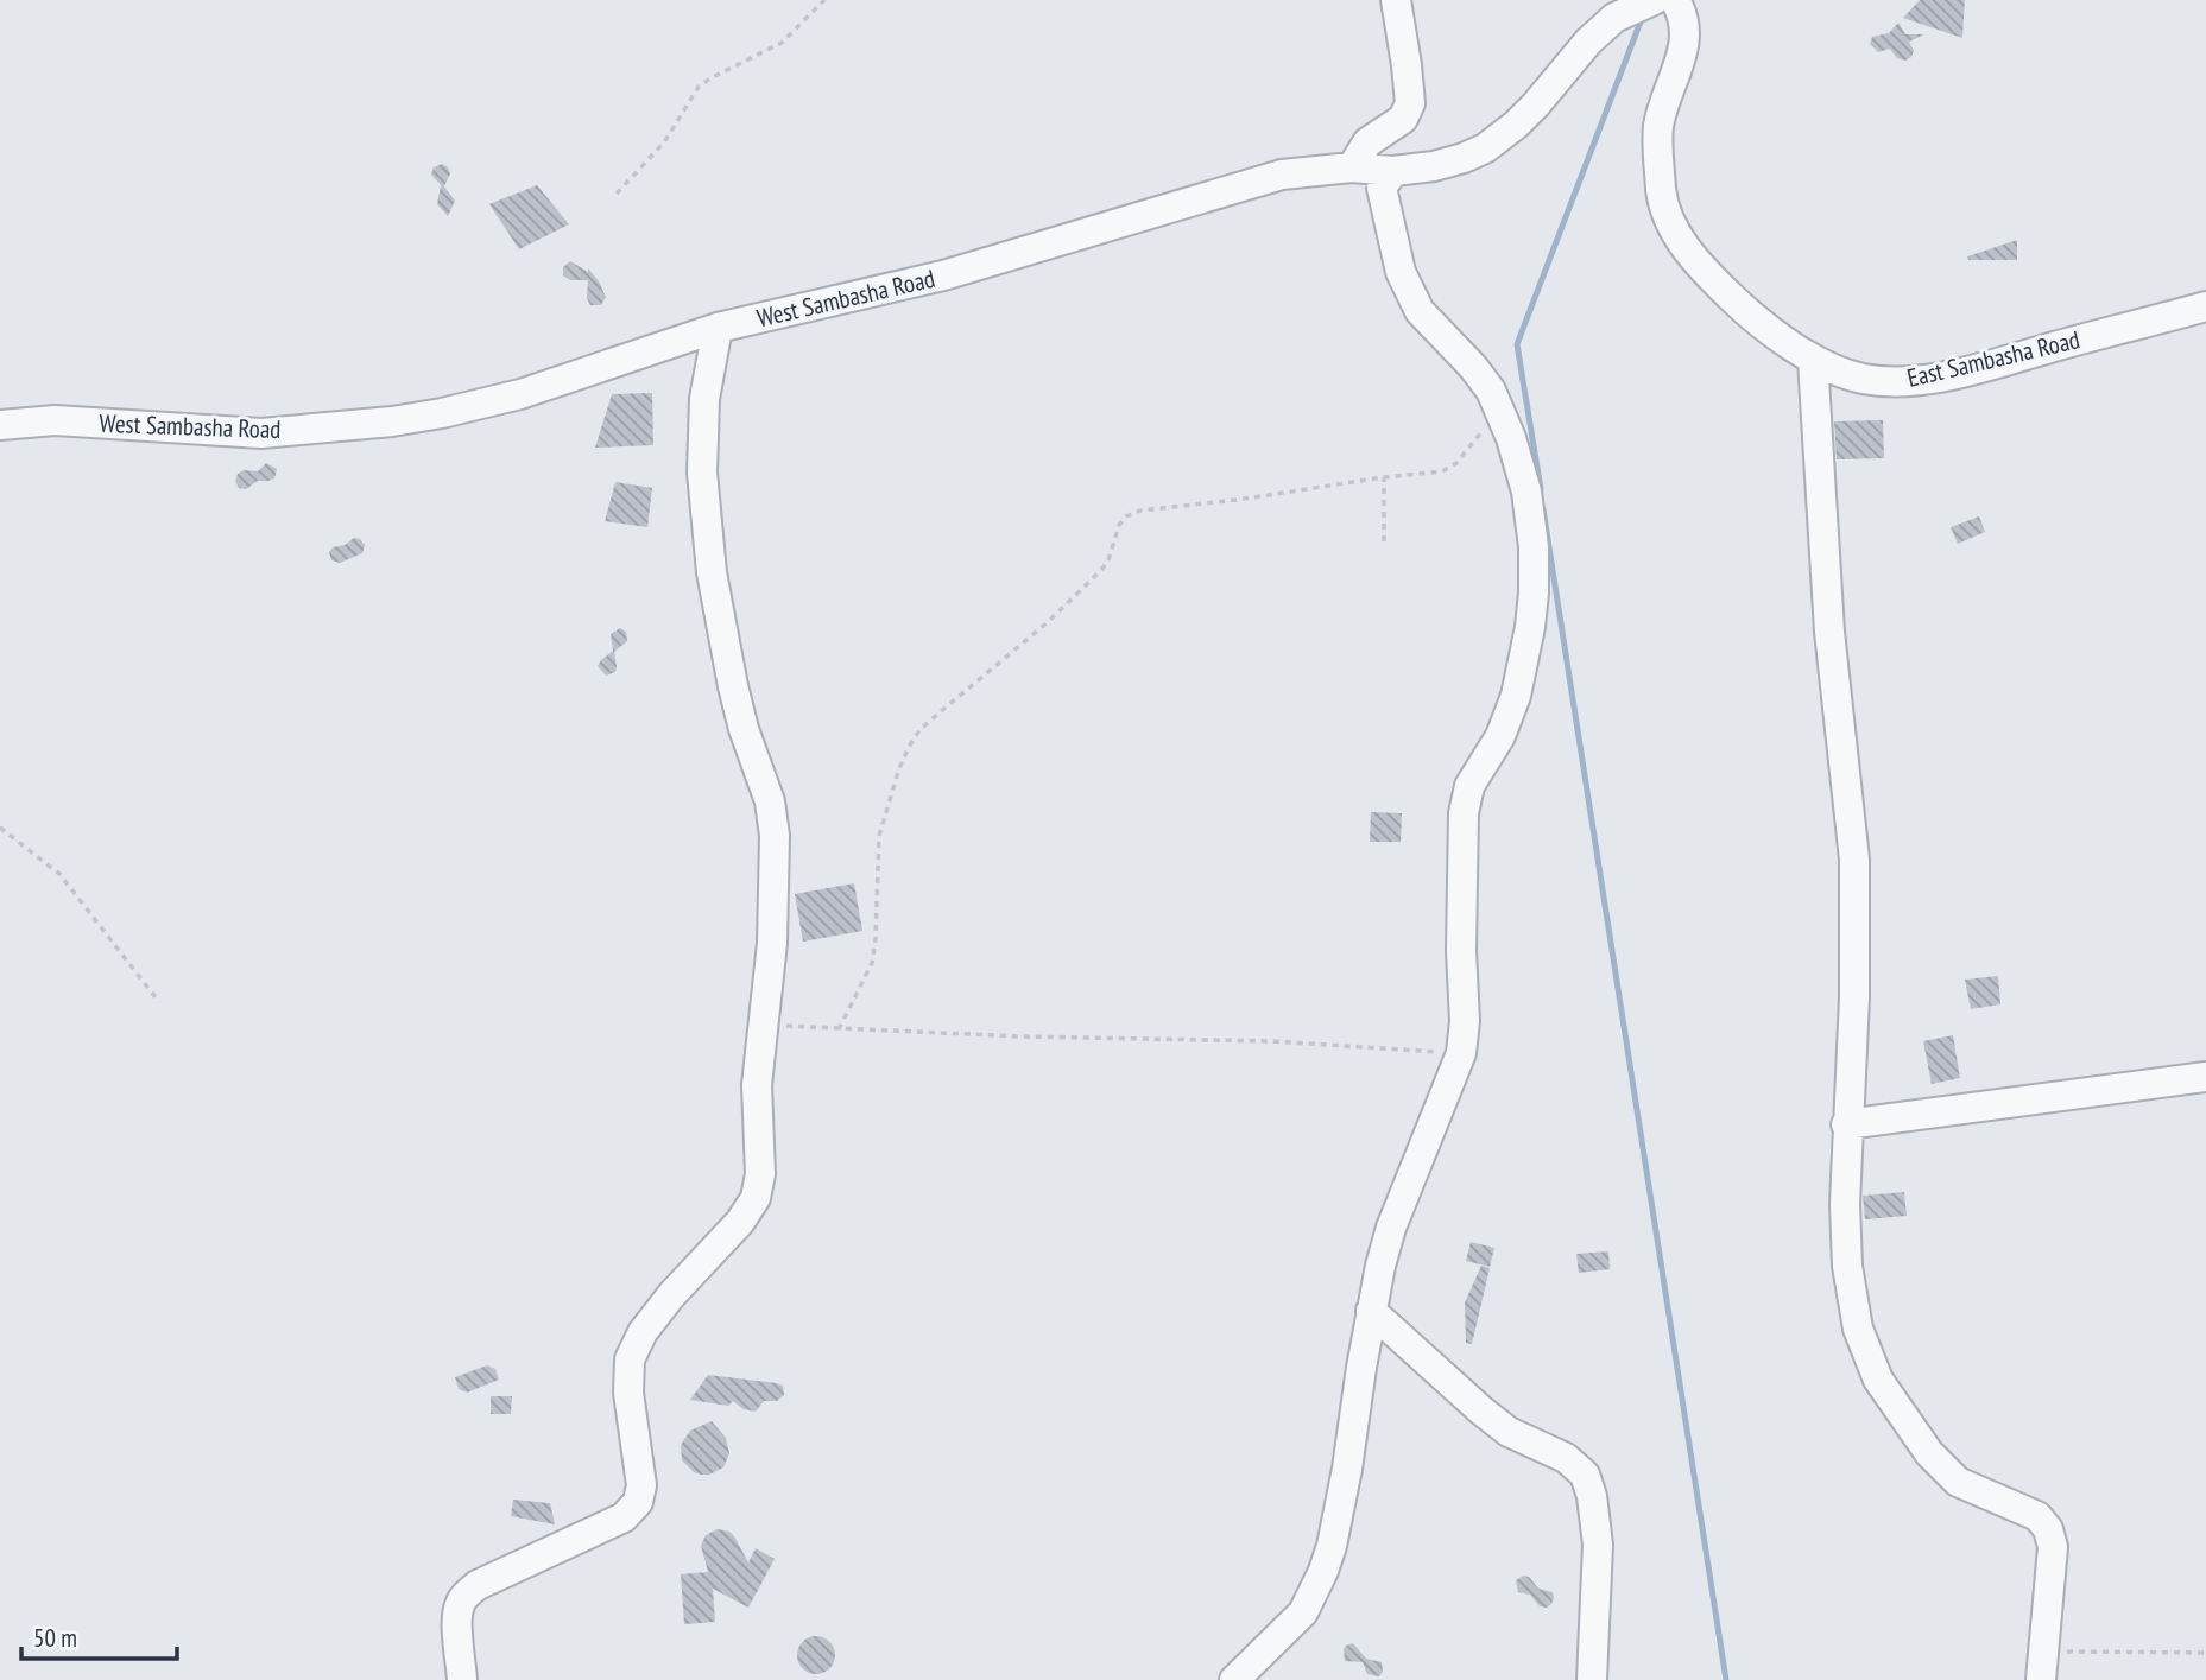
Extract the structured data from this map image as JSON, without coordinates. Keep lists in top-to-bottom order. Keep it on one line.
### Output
{"streets":{"street":["West Sambasha Road","East Sambasha Road"]},"scale_bar":"50 m"}
